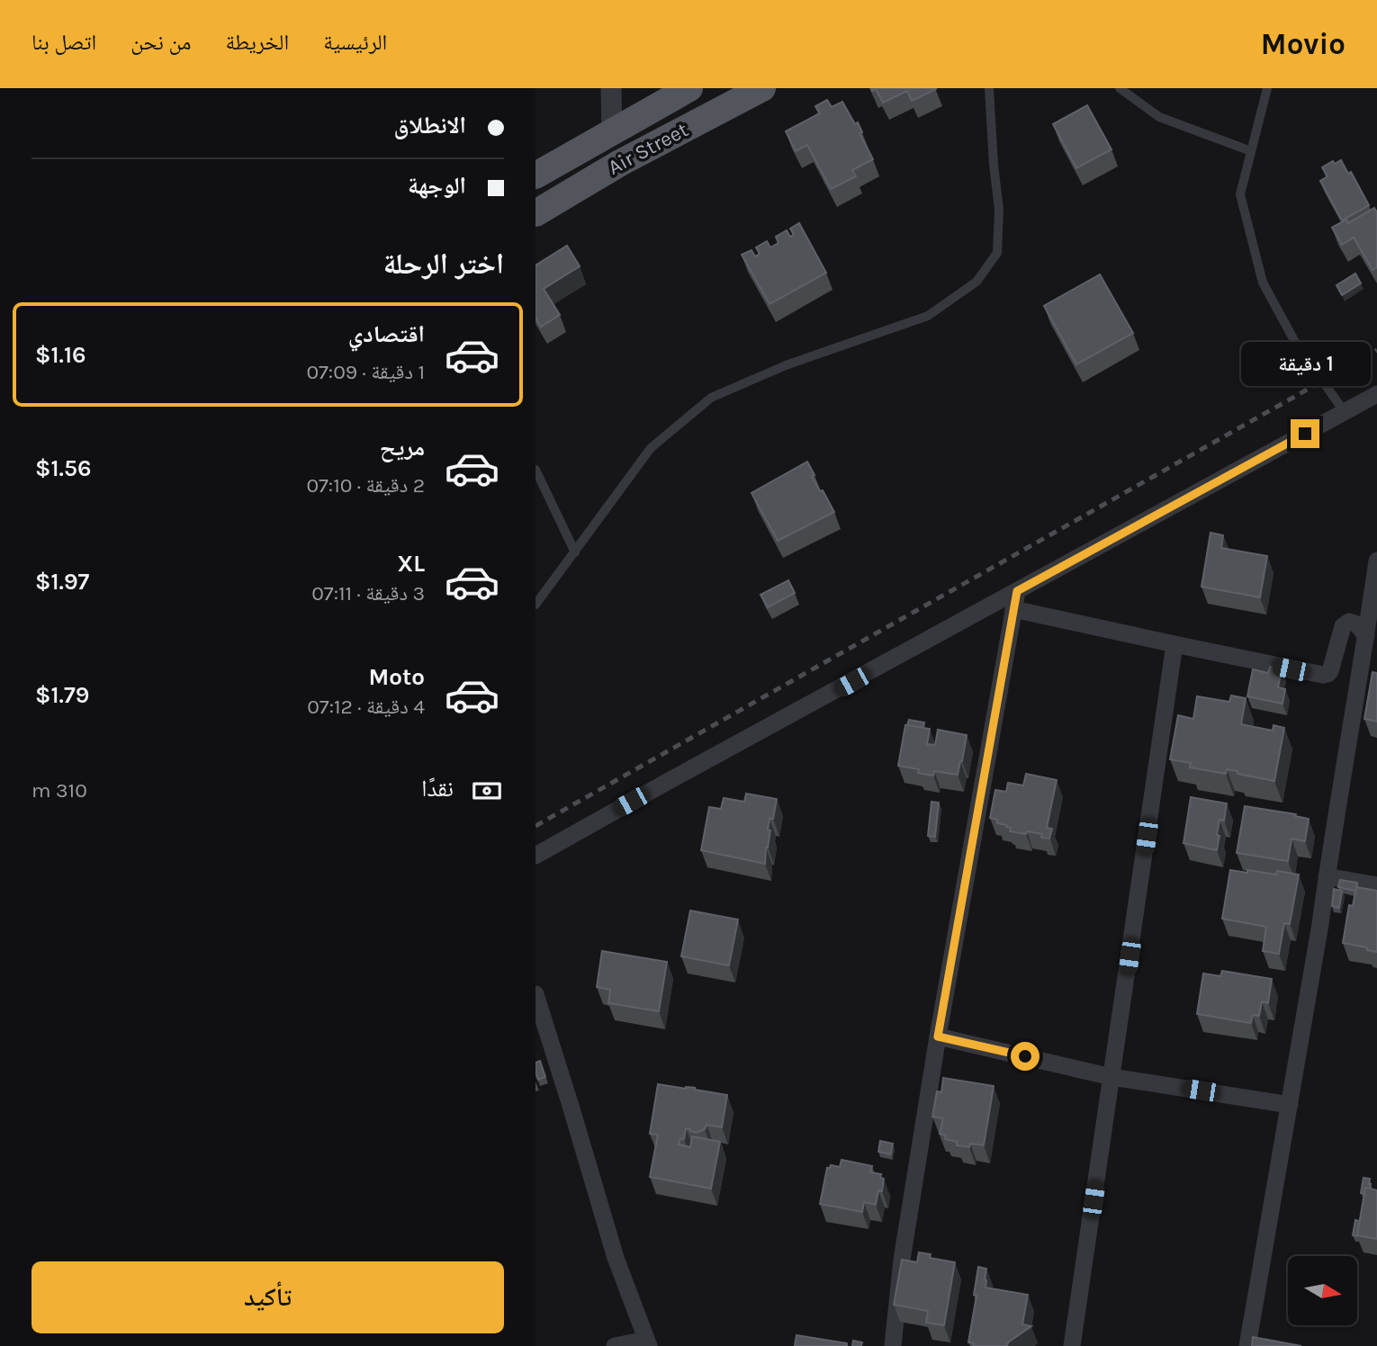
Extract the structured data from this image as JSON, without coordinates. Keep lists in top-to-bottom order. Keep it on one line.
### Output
{"streets":{"main road":["Air Street"]},"north":"right","page":{"header":"Movio","nav":["الرئيسية","الخريطة","من نحن","اتصل بنا"],"banner":["الانطلاق","الوجهة"],"heading":"اختر الرحلة","list":[{"name":"اقتصادي","note":"1 دقيقة · 07:09","value":"$1.16"},{"name":"مريح","note":"2 دقيقة · 07:10","value":"$1.56"},{"name":"XL","note":"3 دقيقة · 07:11","value":"$1.97"},{"name":"Moto","note":"4 دقيقة · 07:12","value":"$1.79"}],"bubble":"1 دقيقة","pay":["نقدًا","310 m"],"buttons":"تأكيد"}}
